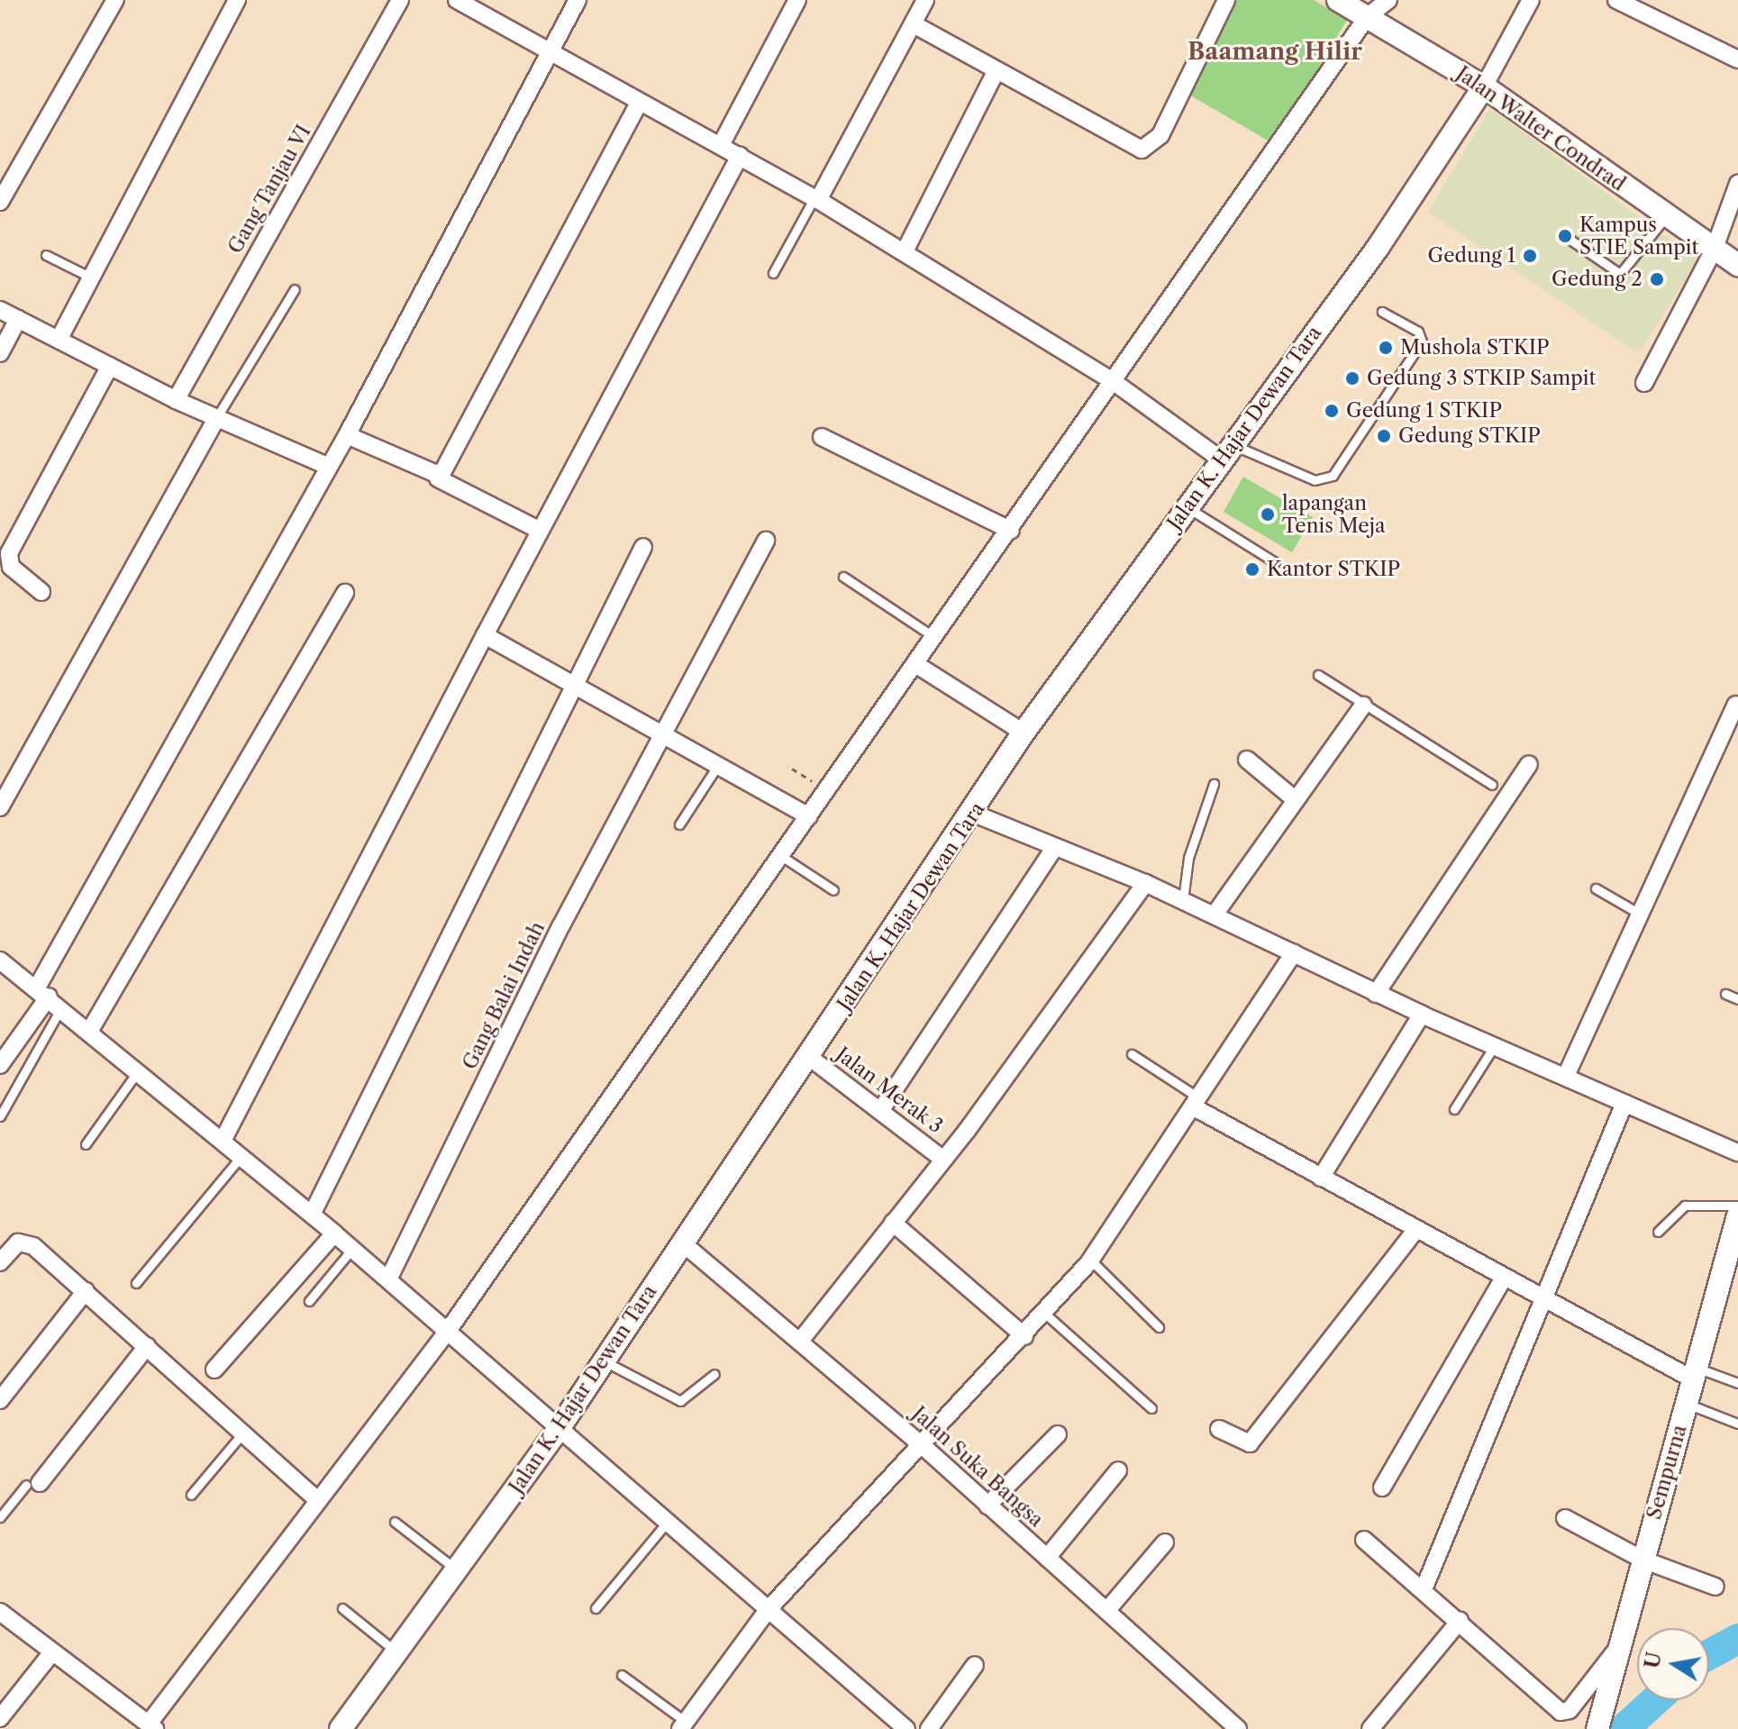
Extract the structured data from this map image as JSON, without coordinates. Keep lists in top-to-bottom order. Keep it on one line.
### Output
{"streets":{"street":["Jalan Walter Condrad","Gang Tanjau VI","Jalan K. Hajar Dewan Tara","Gang Balai Indah","Jalan Merak 3","Jalan Suka Bangsa","Sempurna"]},"crossings":[["Jalan Walter Condrad","Jalan K. Hajar Dewan Tara"],["Jalan K. Hajar Dewan Tara","Jalan Merak 3"],["Jalan K. Hajar Dewan Tara","Jalan Suka Bangsa"]],"districts":["Baamang Hilir"],"places":["Kampus STIE Sampit","Gedung 1","Gedung 2","Mushola STKIP","Gedung 3 STKIP Sampit","Gedung 1 STKIP","Gedung STKIP","lapangan Tenis Meja","Kantor STKIP"],"north":"left"}
